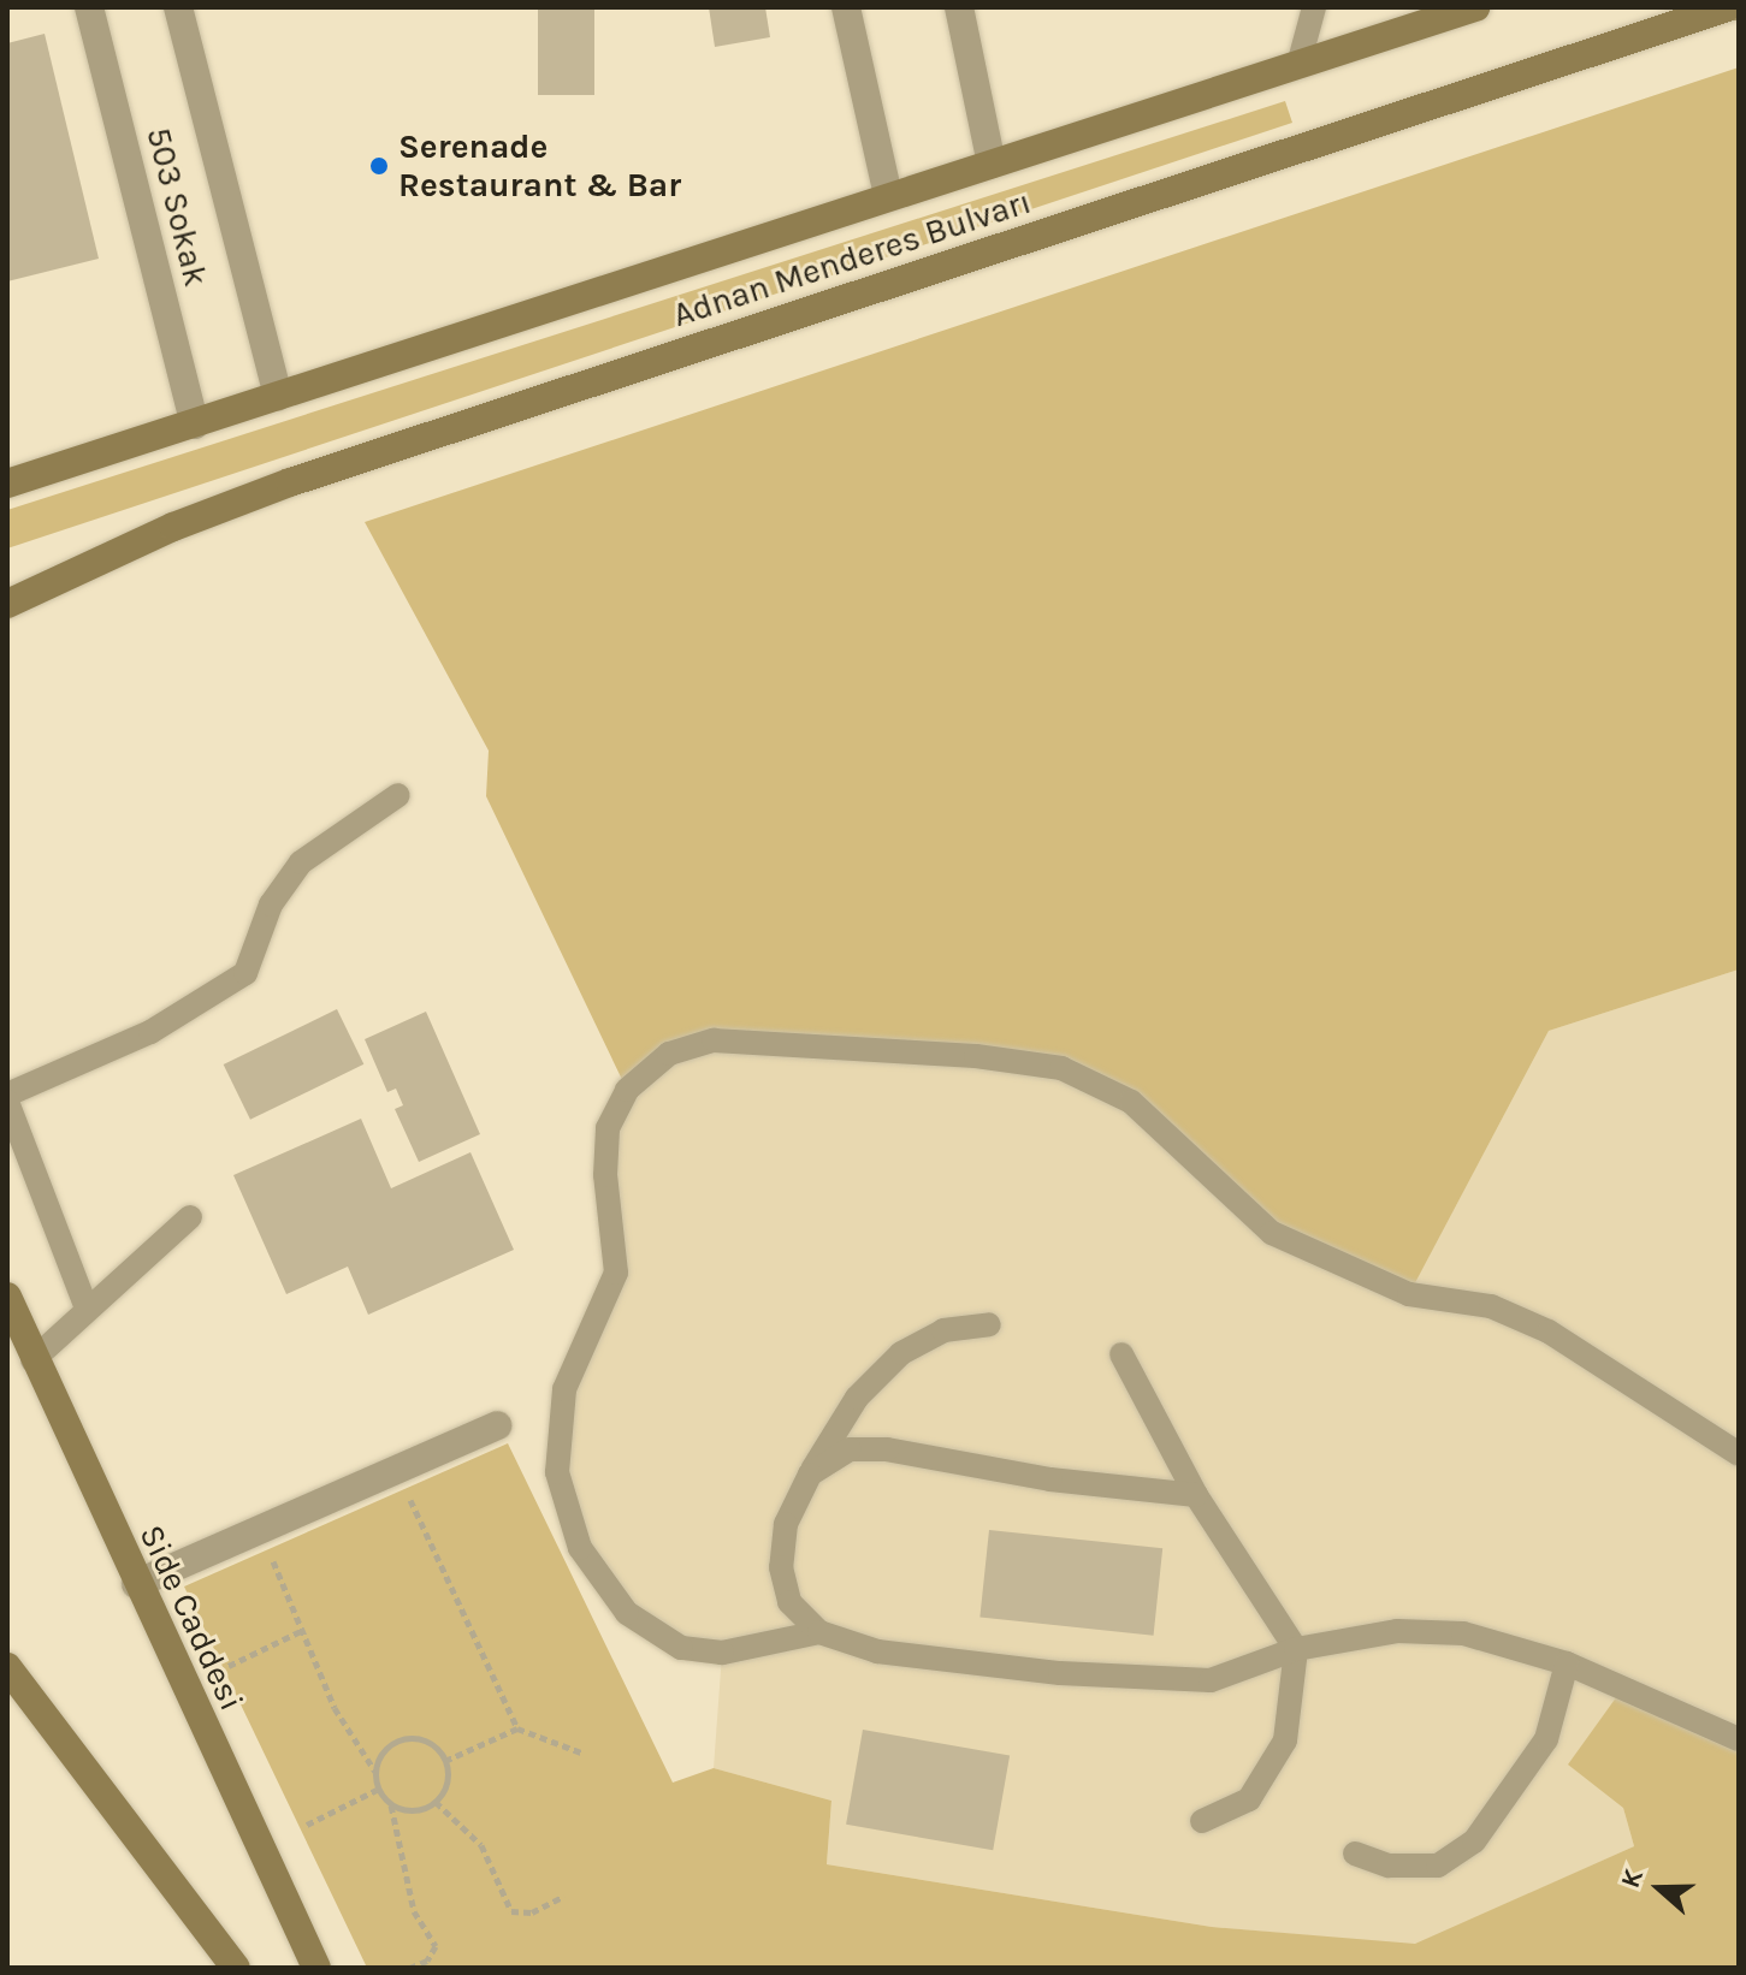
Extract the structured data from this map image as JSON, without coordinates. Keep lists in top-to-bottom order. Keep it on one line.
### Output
{"streets":{"main road":["Adnan Menderes Bulvarı","Side Caddesi"],"street":["503 Sokak"]},"crossings":[["503 Sokak","Adnan Menderes Bulvarı"]],"places":["Serenade Restaurant & Bar"],"north":"left"}
